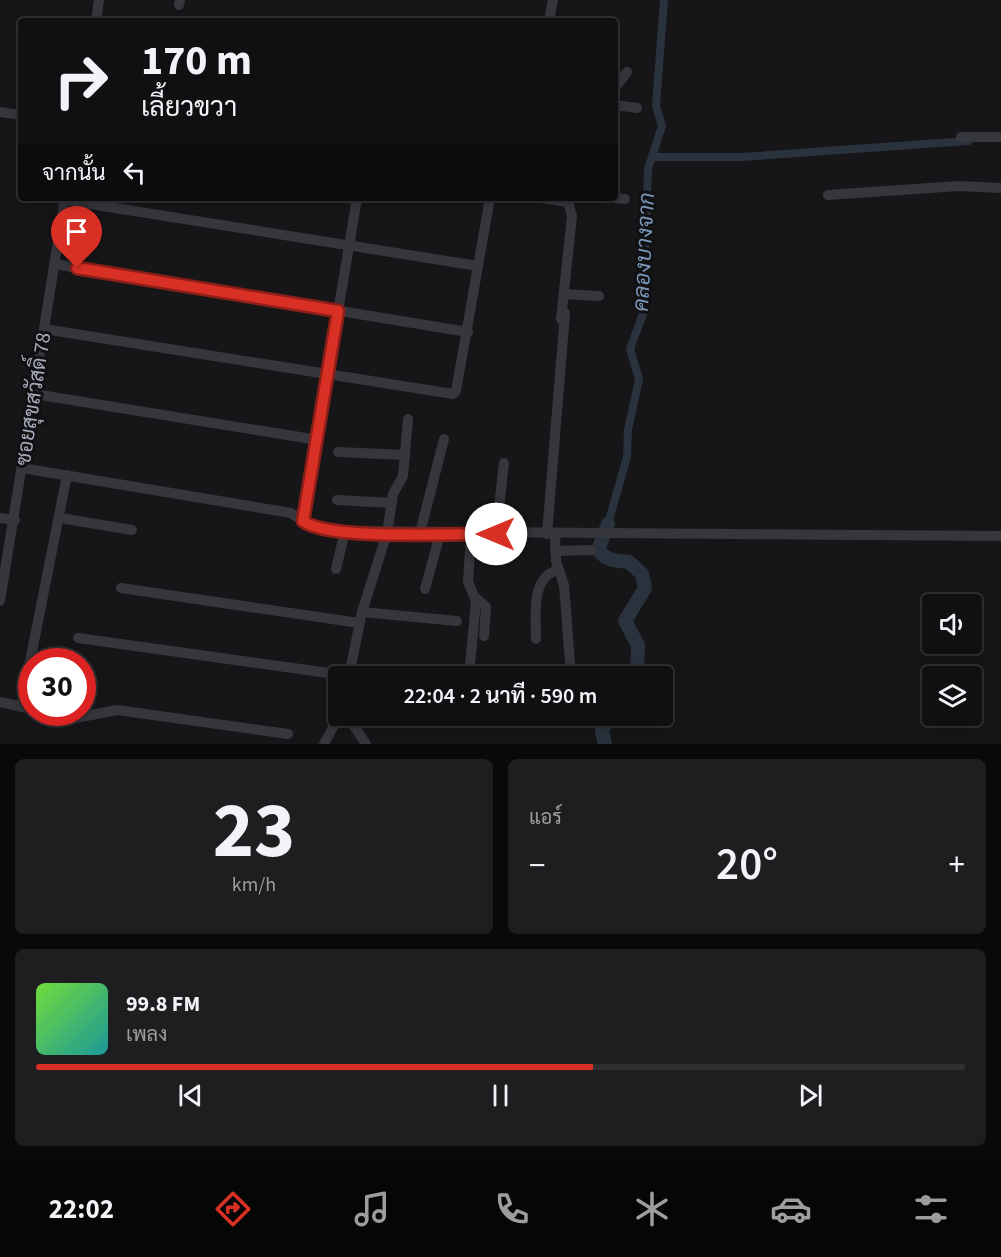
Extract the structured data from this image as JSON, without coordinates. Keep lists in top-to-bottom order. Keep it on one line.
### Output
{"streets":{"street":["ซอยสุขสวัสดิ์ 78"]},"water":["คลองบางจาก"],"page":{"turn":["170 m","เลี้ยวขวา"],"then":"จากนั้น","limit":"30","trip":"22:04 · 2 นาที · 590 m","tile":[["23","km/h"],"แอร์"],"heat":["−","20°","+"],"song":["99.8 FM","เพลง"],"tabs":"22:02"}}
